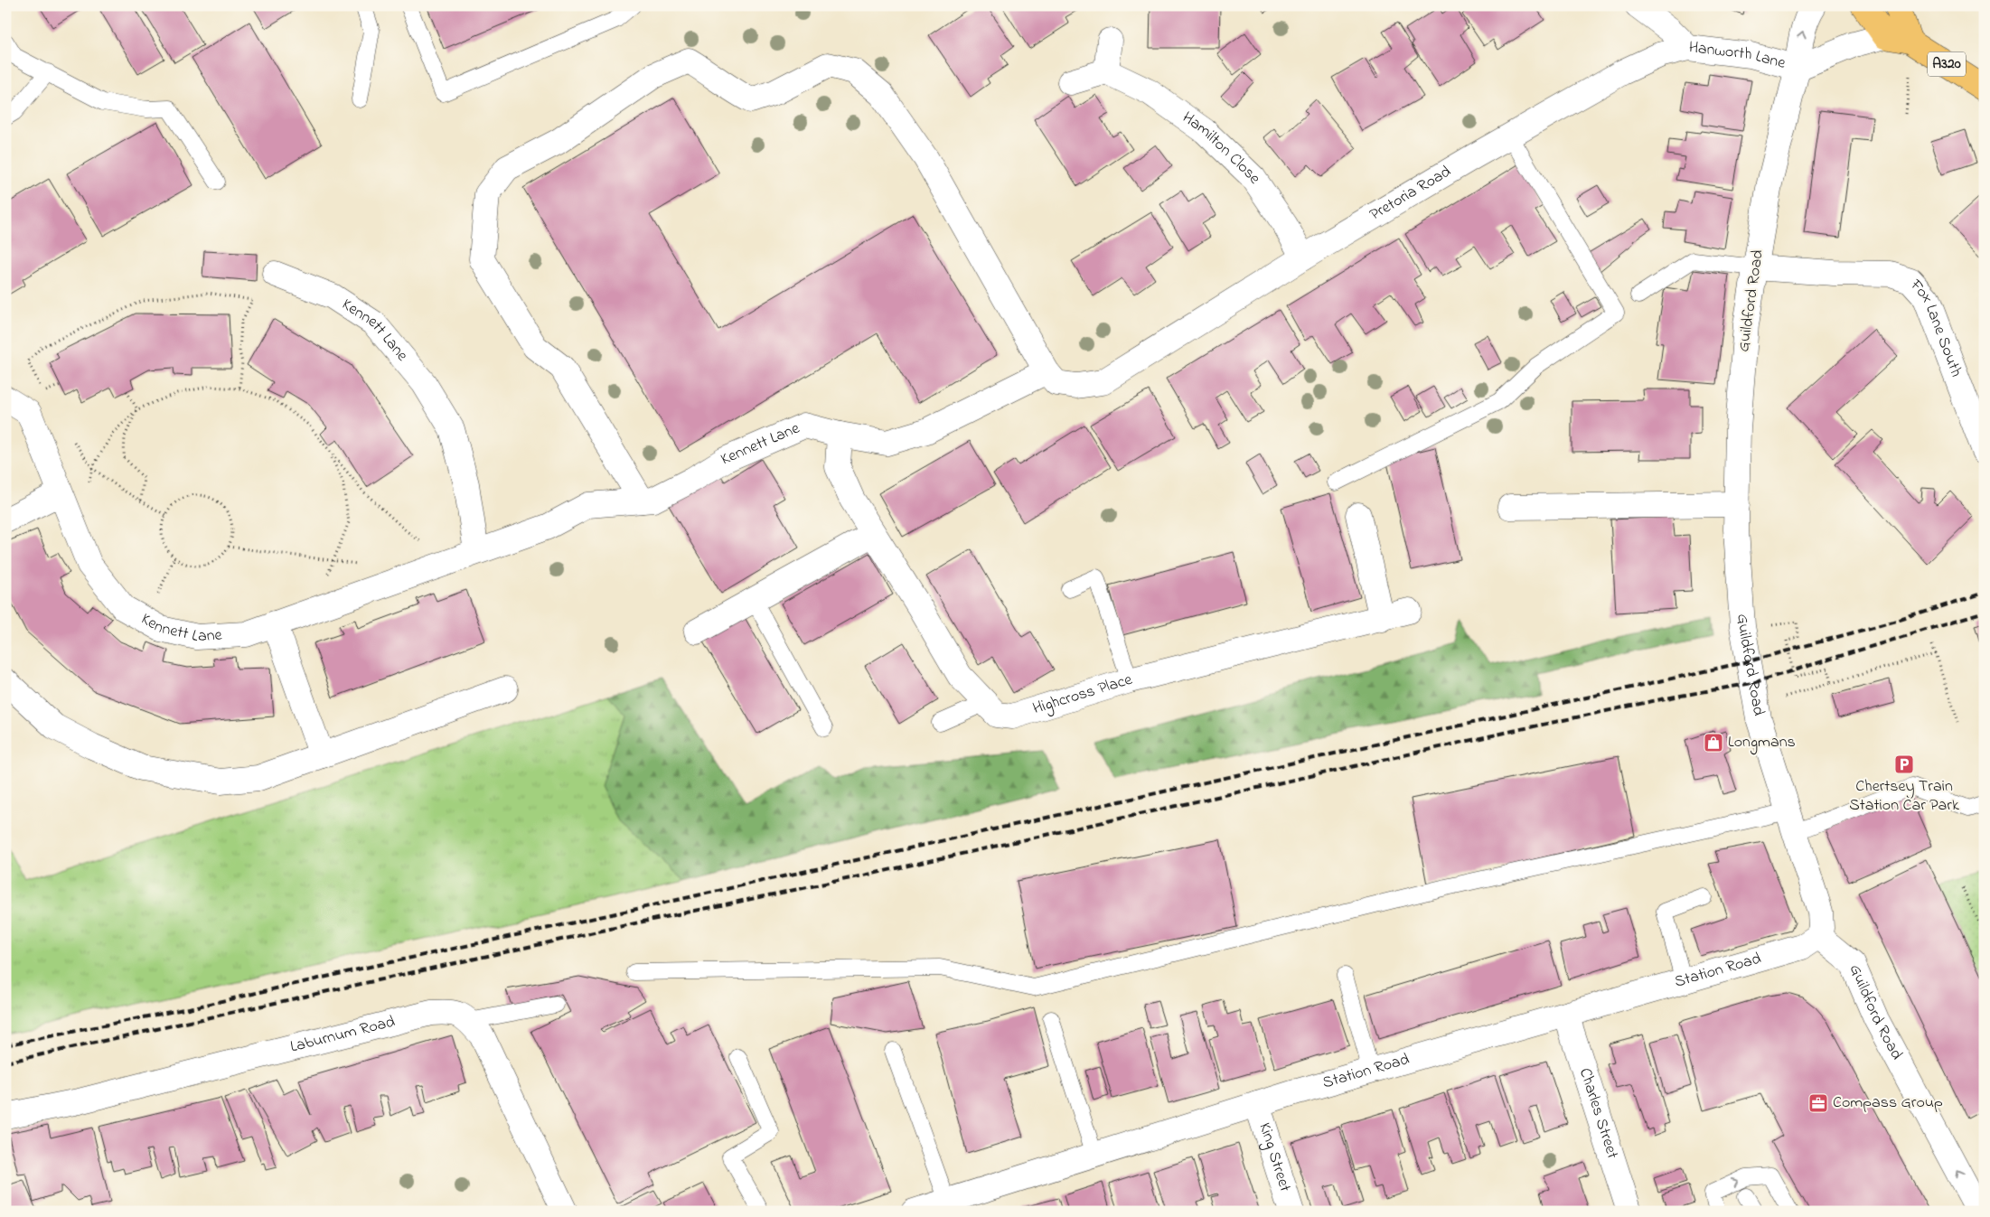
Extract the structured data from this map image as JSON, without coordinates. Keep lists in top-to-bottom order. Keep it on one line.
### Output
{"streets":{"main road":["A320"],"street":["Hanworth Lane","Hamilton Close","Pretoria Road","Guildford Road","Kennett Lane","Fox Lane South","Highcross Place","Station Road","Laburnum Road","Charles Street","King Street"]},"crossings":[["Hanworth Lane","Pretoria Road"],["Hanworth Lane","Guildford Road"],["Hamilton Close","Pretoria Road"],["Pretoria Road","Kennett Lane"],["Guildford Road","Fox Lane South"],["Guildford Road","Station Road"],["Kennett Lane","Highcross Place"],["Station Road","Charles Street"],["Station Road","King Street"]],"places":{"shop":["Longmans"],"parking":["Chertsey Train Station Car Park"],"office":["Compass Group"]}}
